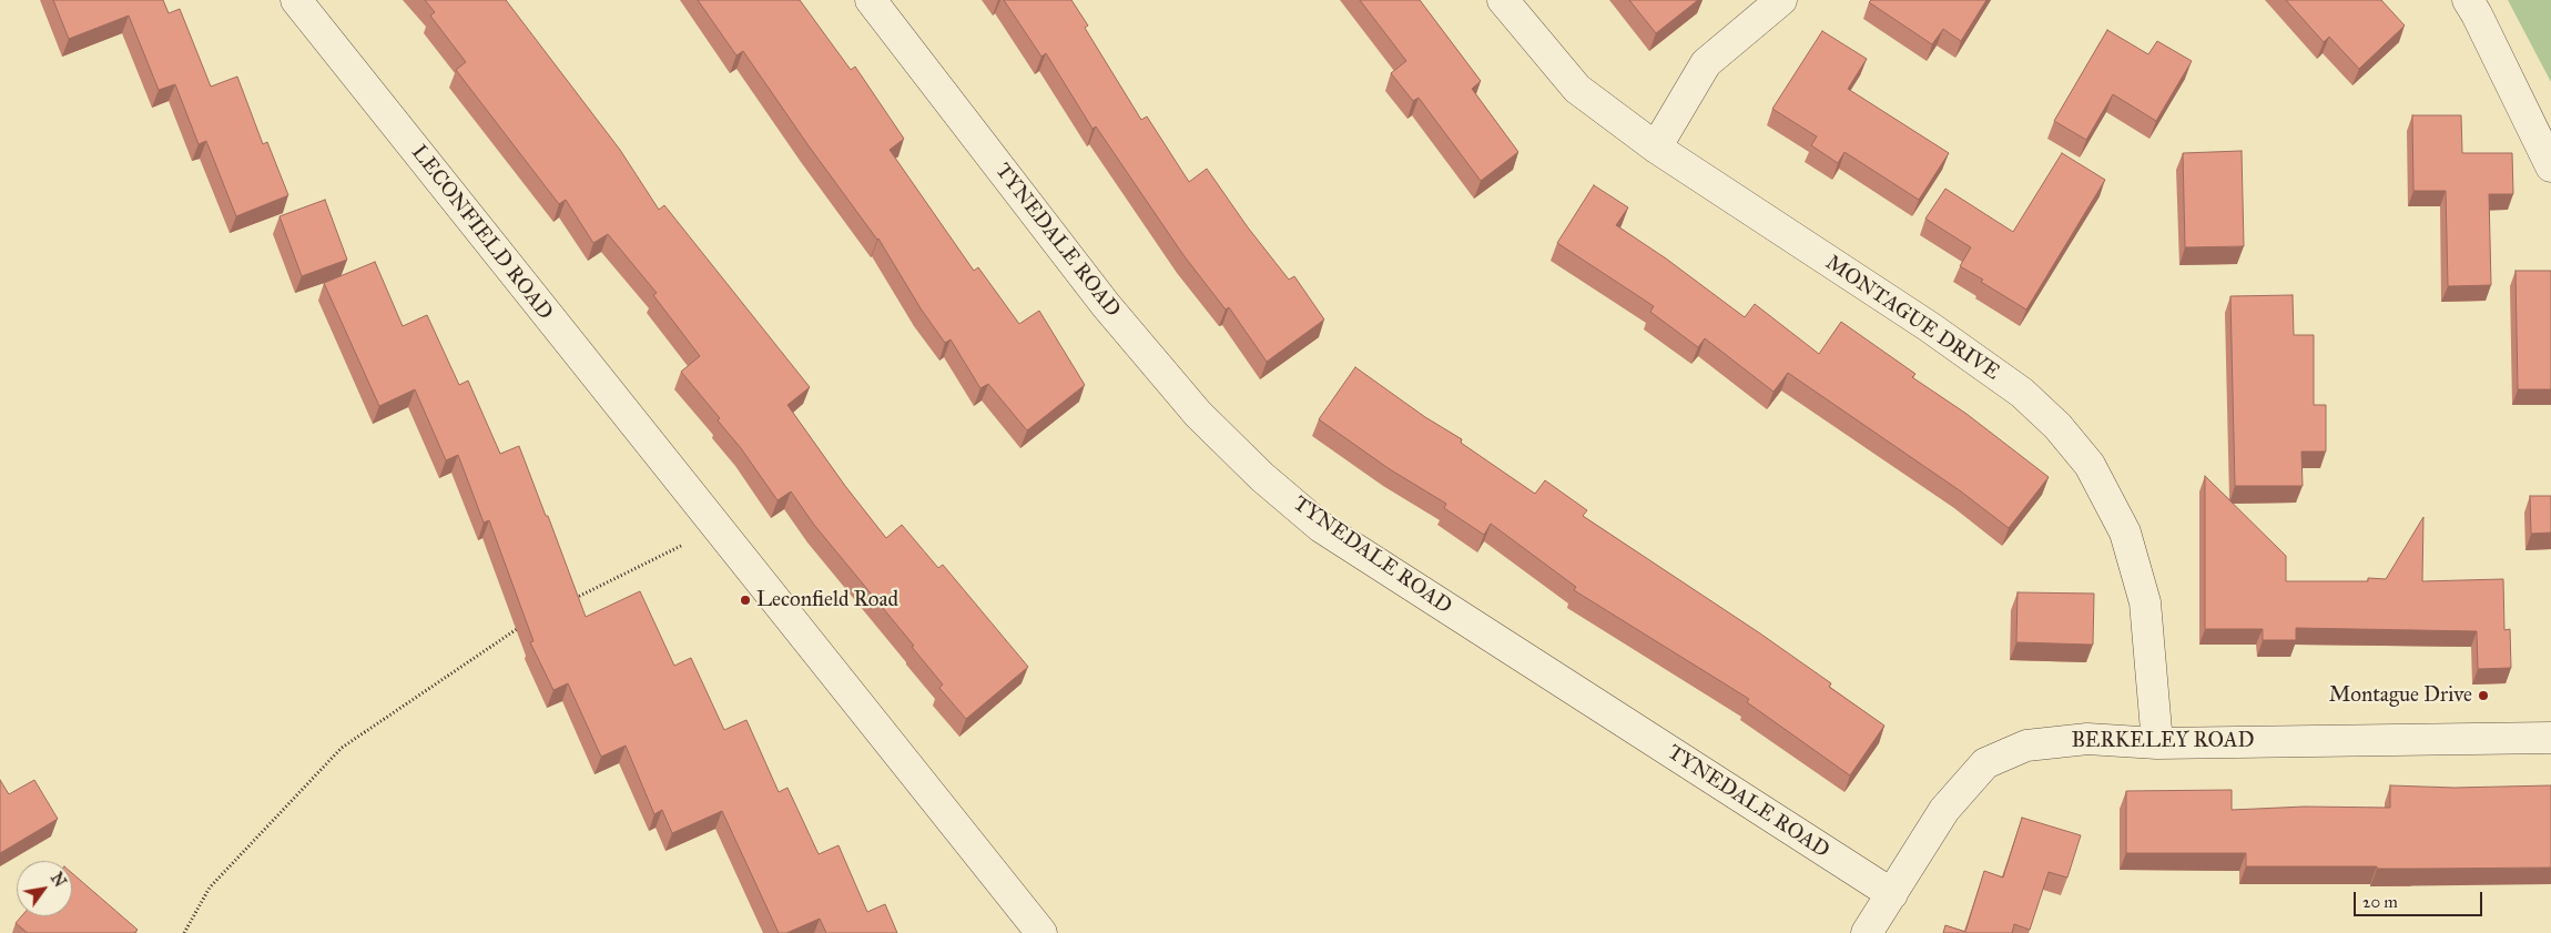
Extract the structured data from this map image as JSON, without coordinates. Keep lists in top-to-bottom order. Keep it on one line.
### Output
{"streets":{"street":["LECONFIELD ROAD","TYNEDALE ROAD","MONTAGUE DRIVE","BERKELEY ROAD"]},"crossings":[["TYNEDALE ROAD","BERKELEY ROAD"],["MONTAGUE DRIVE","BERKELEY ROAD"]],"places":["Leconfield Road","Montague Drive"],"scale_bar":"20 m","north":"top right"}
